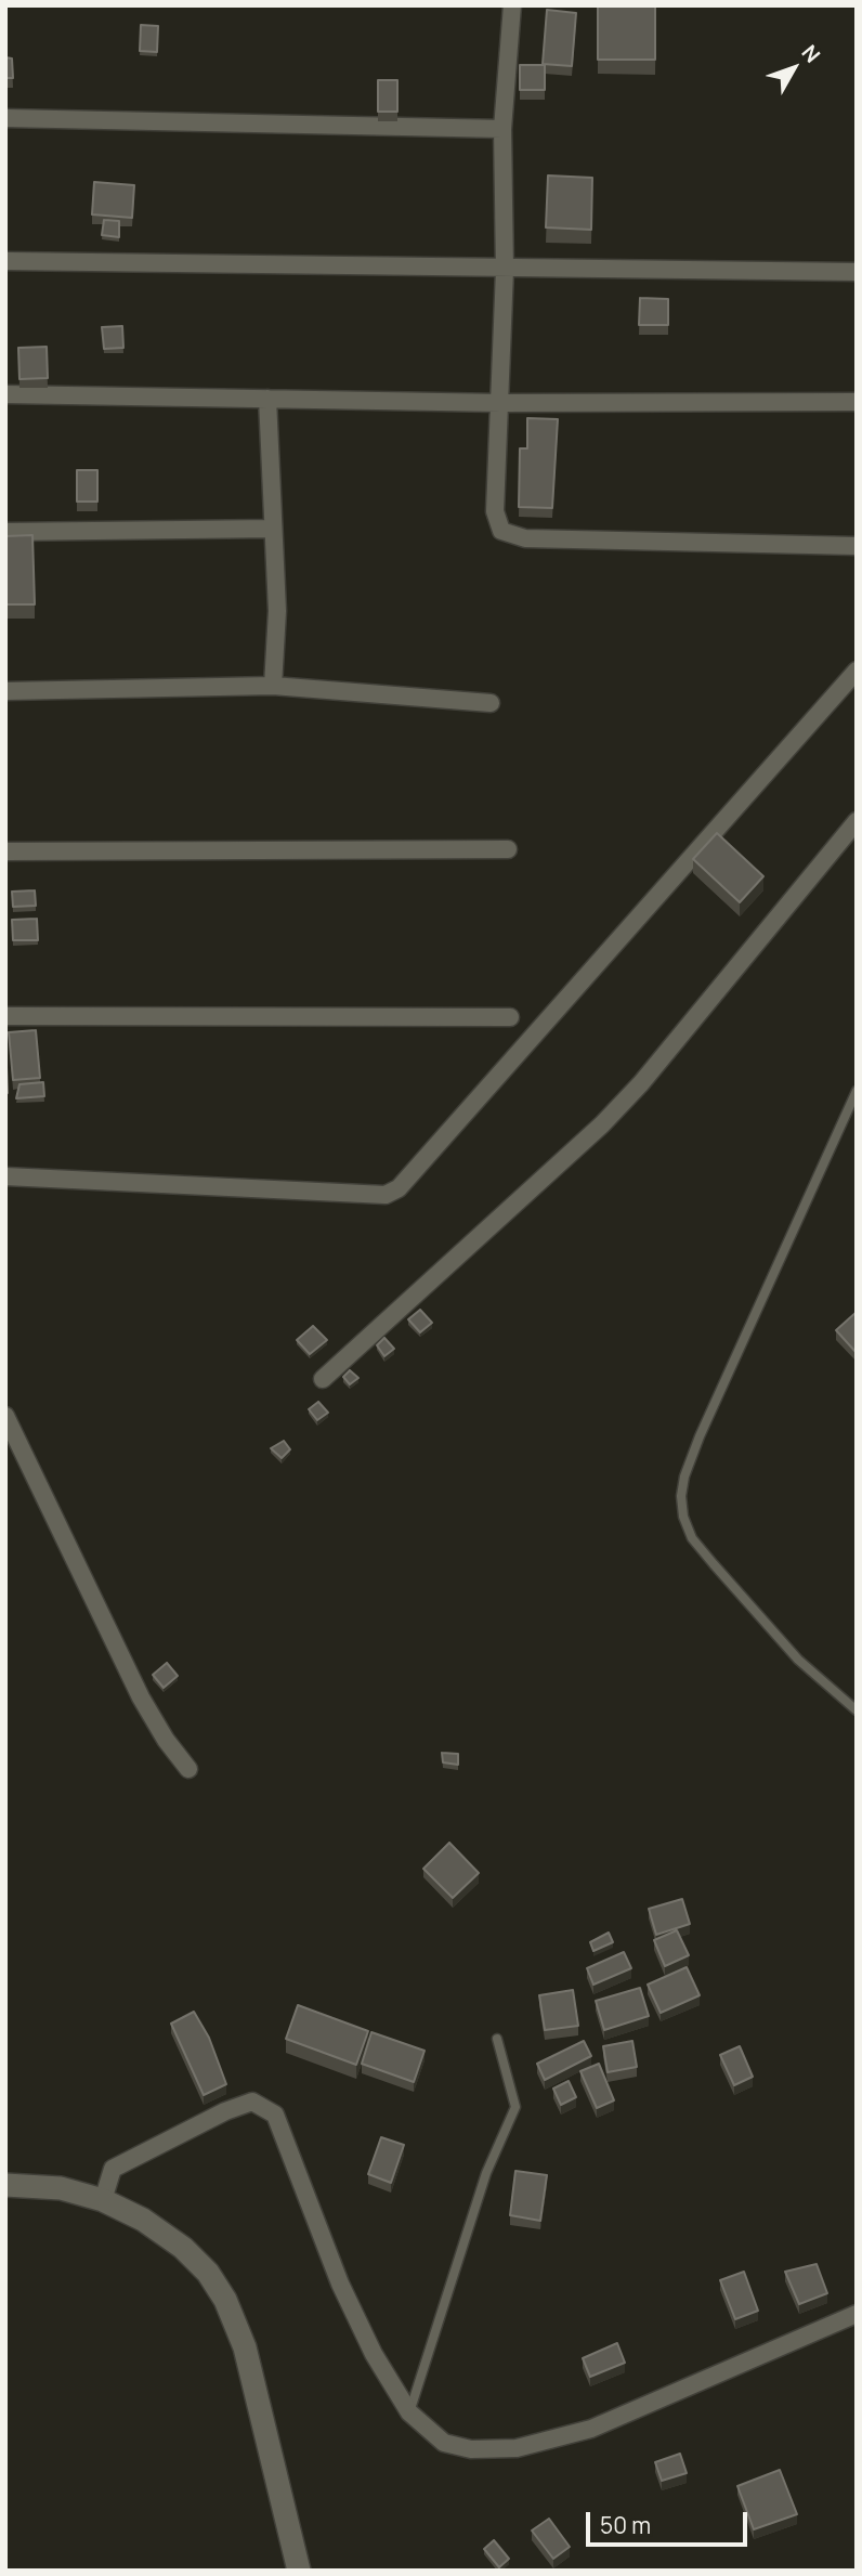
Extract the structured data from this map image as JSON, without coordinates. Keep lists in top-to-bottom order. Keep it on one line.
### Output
{"scale_bar":"50 m","north":"top right"}
